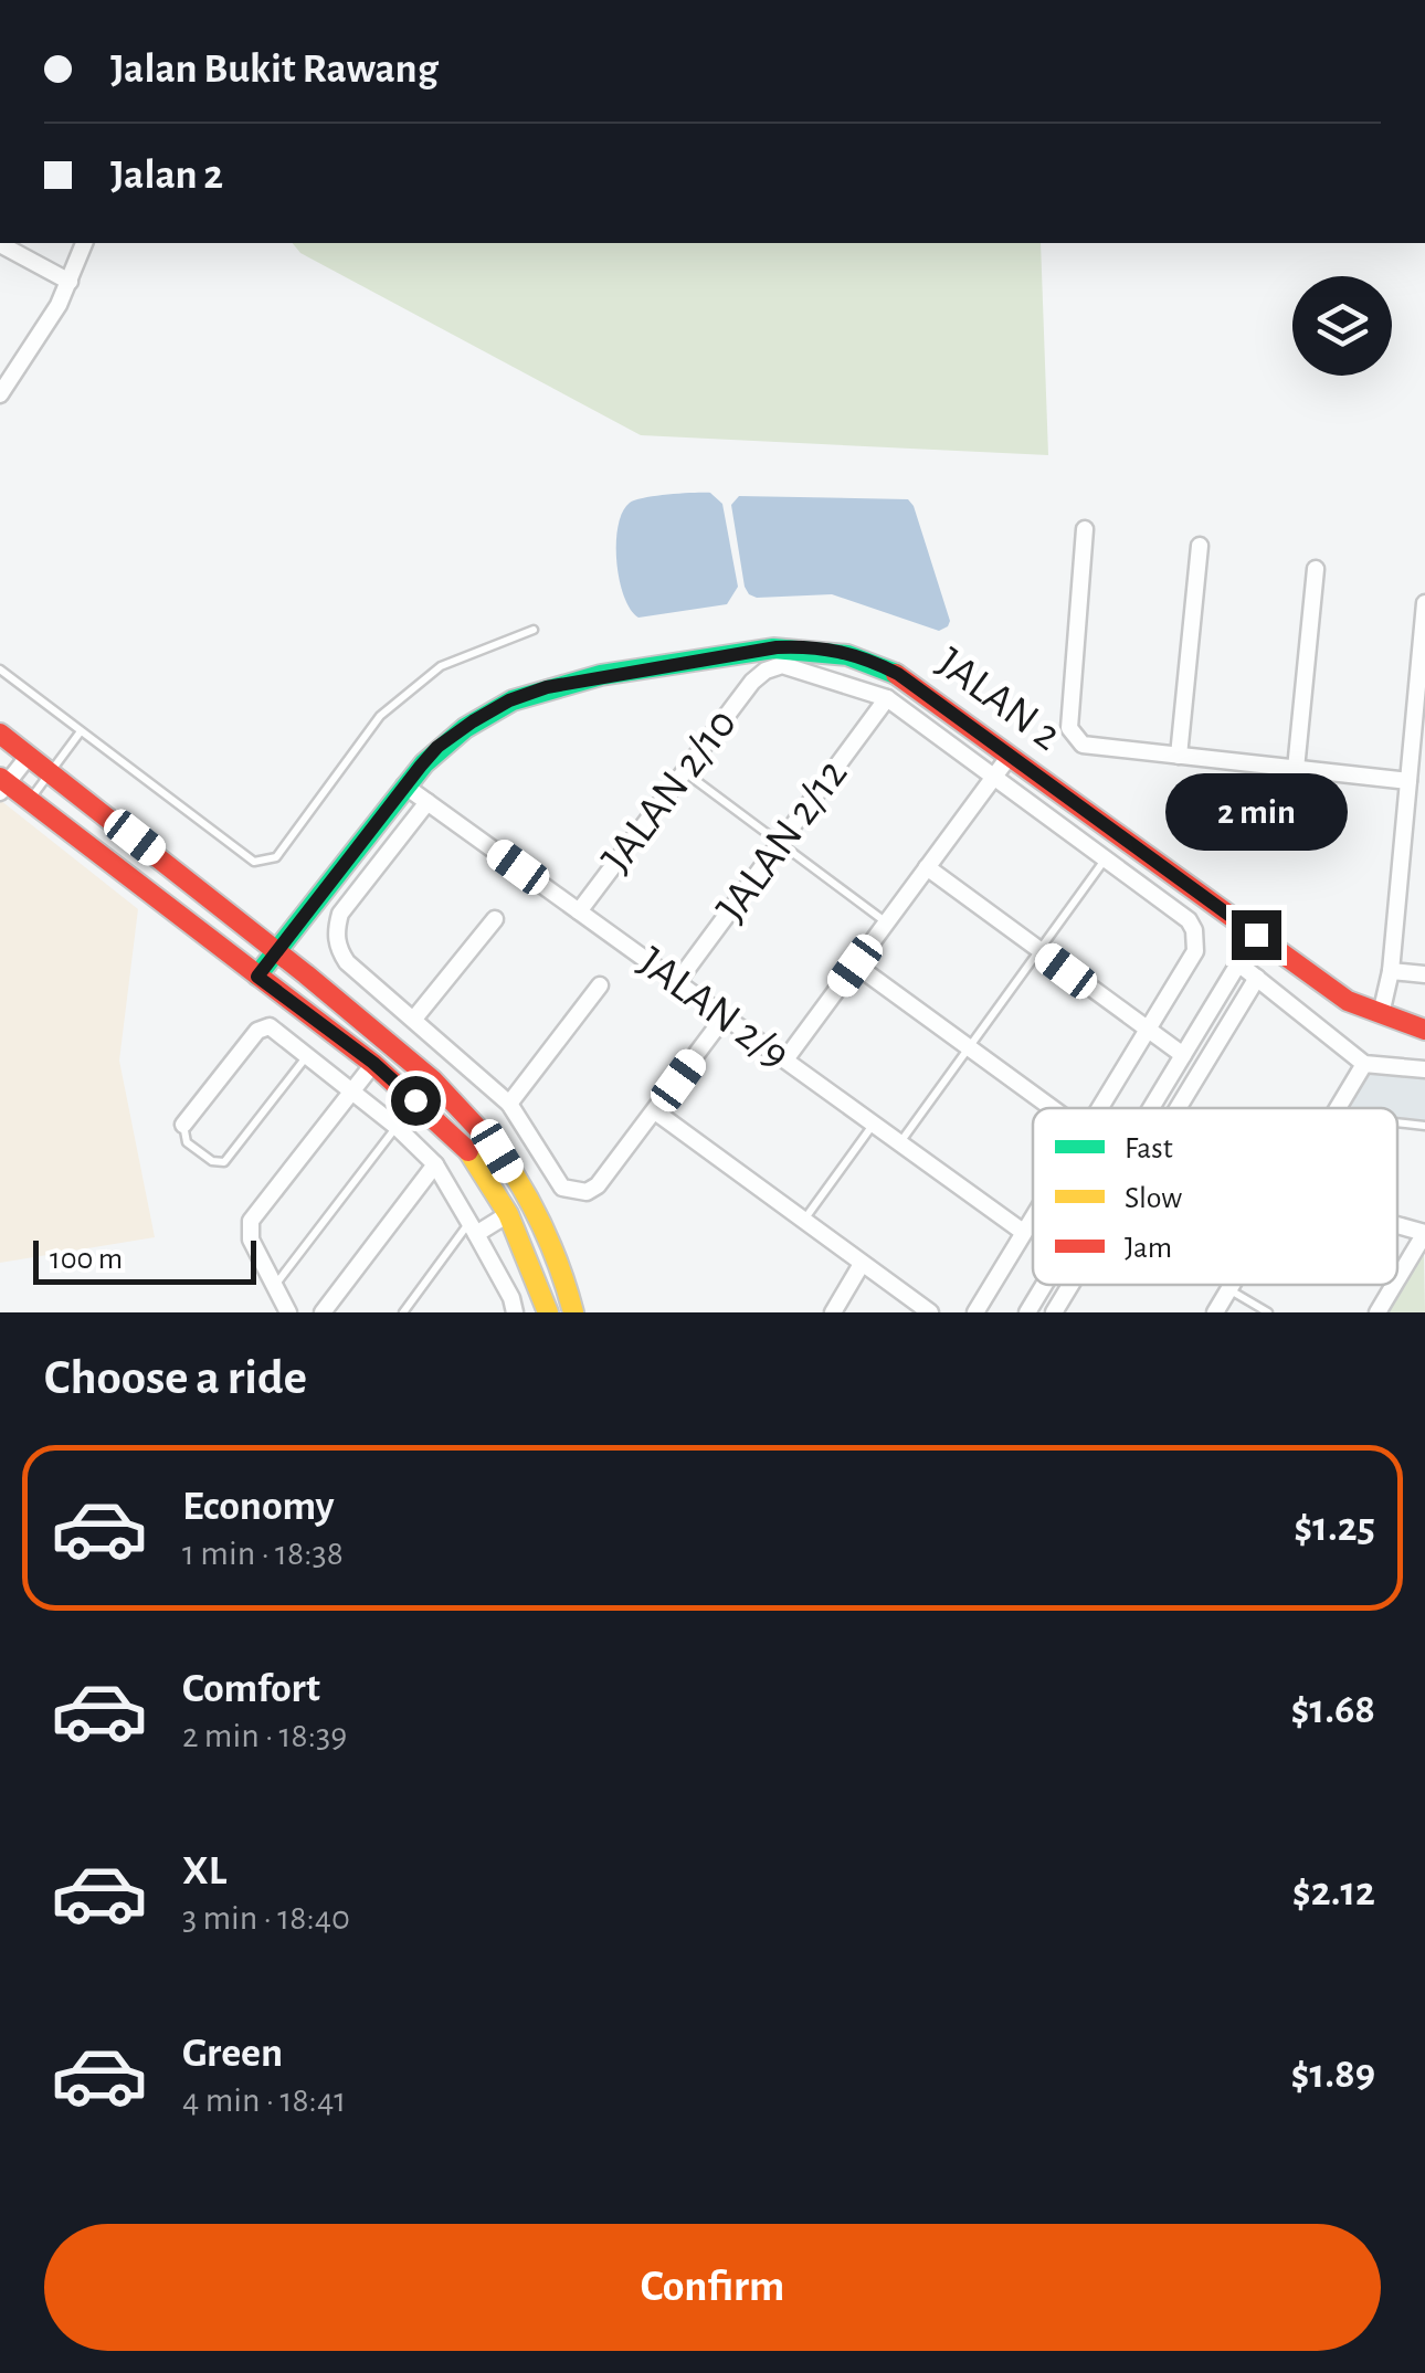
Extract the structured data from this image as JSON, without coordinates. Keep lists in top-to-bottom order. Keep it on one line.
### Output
{"streets":{"street":["JALAN 2","JALAN 2/10","JALAN 2/12","JALAN 2/9"]},"crossings":[["JALAN 2","JALAN 2/9"],["JALAN 2/10","JALAN 2/12"],["JALAN 2/10","JALAN 2/9"],["JALAN 2/12","JALAN 2/9"]],"legend":["Fast","Slow","Jam"],"scale_bar":"100 m","page":{"banner":["Jalan Bukit Rawang","Jalan 2"],"bubble":"2 min","scale":"100 m","heading":"Choose a ride","list":[{"name":"Economy","note":"1 min · 18:38","value":"$1.25"},{"name":"Comfort","note":"2 min · 18:39","value":"$1.68"},{"name":"XL","note":"3 min · 18:40","value":"$2.12"},{"name":"Green","note":"4 min · 18:41","value":"$1.89"}],"buttons":"Confirm"}}
